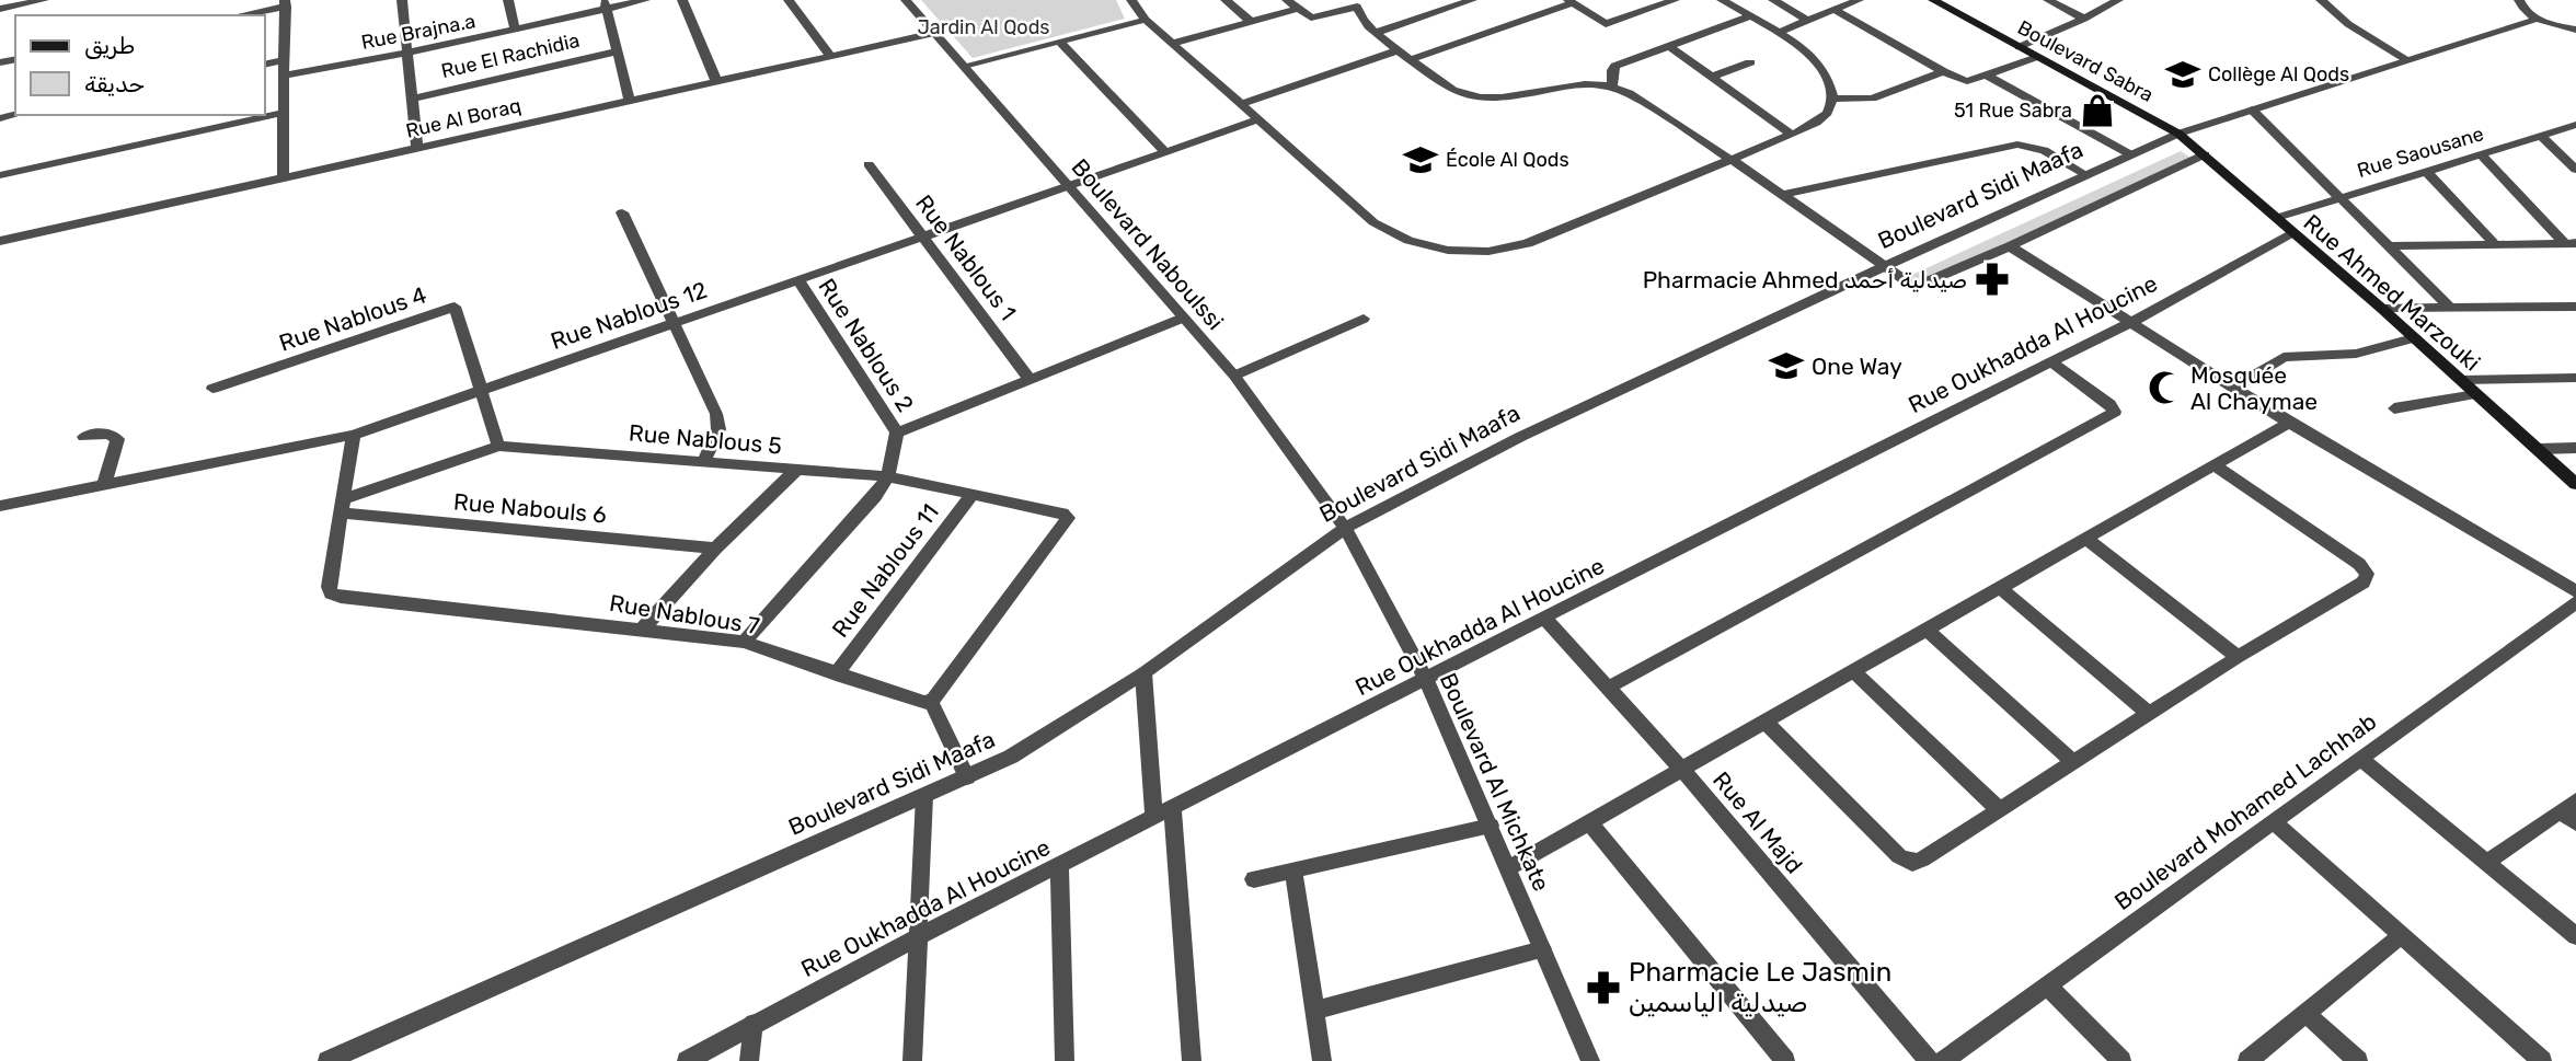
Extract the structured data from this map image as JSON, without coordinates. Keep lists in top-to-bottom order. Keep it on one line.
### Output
{"streets":{"main road":["Boulevard Sabra","Rue Ahmed Marzouki"],"street":["Rue Brajna.a","Rue El Rachidia","Rue Al Boraq","Rue Saousane","Boulevard Sidi Maafa","Boulevard Naboulssi","Rue Nablous 1","Rue Nablous 12","Rue Nablous 4","Rue Oukhadda Al Houcine","Rue Nablous 2","Rue Nablous 5","Rue Nabouls 6","Rue Nablous 11","Rue Nablous 7","Boulevard Al Michkate","Boulevard Mohamed Lachhab","Rue Al Majd"]},"crossings":[["Boulevard Sabra","Boulevard Sidi Maafa"],["Boulevard Sabra","Rue Ahmed Marzouki"],["Rue Al Boraq","Boulevard Naboulssi"],["Rue Saousane","Rue Ahmed Marzouki"],["Boulevard Sidi Maafa","Boulevard Naboulssi"],["Boulevard Sidi Maafa","Rue Ahmed Marzouki"],["Boulevard Sidi Maafa","Boulevard Al Michkate"],["Boulevard Naboulssi","Rue Nablous 12"],["Boulevard Naboulssi","Boulevard Al Michkate"],["Rue Nablous 1","Rue Nablous 12"],["Rue Ahmed Marzouki","Rue Oukhadda Al Houcine"],["Rue Nablous 12","Rue Nablous 4"],["Rue Nablous 12","Rue Nablous 2"],["Rue Nablous 4","Rue Nablous 5"],["Rue Oukhadda Al Houcine","Boulevard Al Michkate"],["Rue Oukhadda Al Houcine","Rue Al Majd"],["Rue Nablous 2","Rue Nablous 5"],["Rue Nablous 5","Rue Nabouls 6"],["Rue Nablous 5","Rue Nablous 11"],["Rue Nablous 5","Rue Nablous 7"],["Rue Nabouls 6","Rue Nablous 7"],["Rue Nablous 11","Rue Nablous 7"]],"parks":["Jardin Al Qods"],"places":{"school or university":["Collège Al Qods","École Al Qods","One Way"],"shop":["51 Rue Sabra"],"pharmacy":["Pharmacie Ahmed صيدلية أحمد","Pharmacie Le Jasmin صيدلية الياسمين"],"mosque":["Mosquée Al Chaymae"]},"legend":["طريق","حديقة"]}
